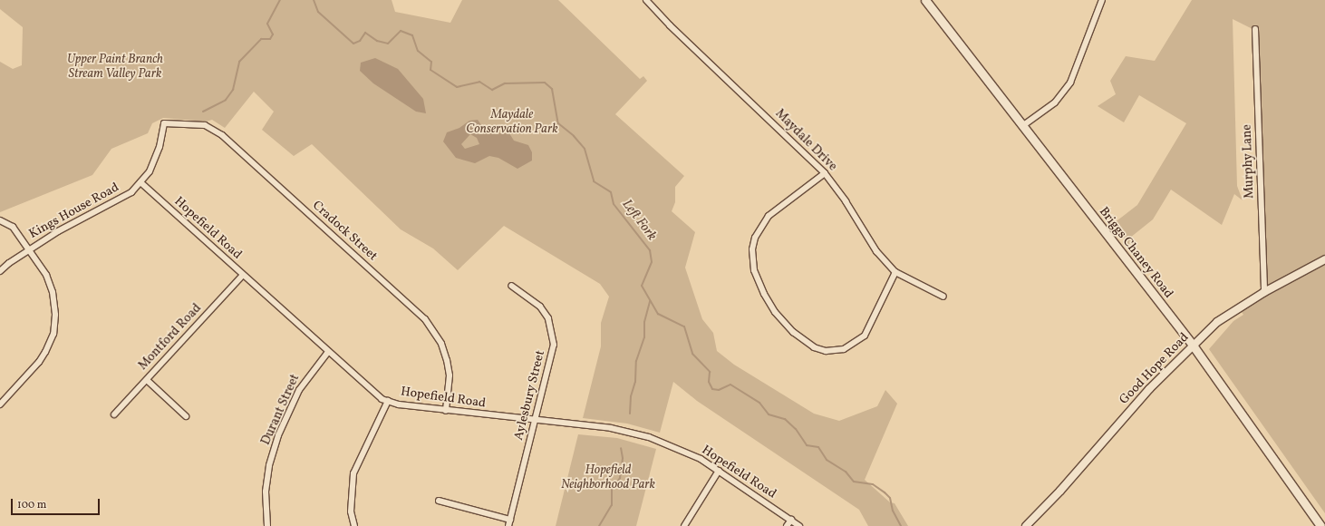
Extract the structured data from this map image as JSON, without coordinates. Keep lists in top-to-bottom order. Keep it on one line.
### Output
{"streets":{"main road":["Briggs Chaney Road"],"street":["Maydale Drive","Murphy Lane","Kings House Road","Hopefield Road","Cradock Street","Montford Road","Good Hope Road","Aylesbury Street","Durant Street"]},"crossings":[["Murphy Lane","Good Hope Road"],["Kings House Road","Hopefield Road"],["Kings House Road","Cradock Street"],["Hopefield Road","Cradock Street"],["Hopefield Road","Montford Road"],["Hopefield Road","Aylesbury Street"],["Hopefield Road","Durant Street"],["Briggs Chaney Road","Good Hope Road"]],"water":["Left Fork"],"parks":["Upper Paint Branch Stream Valley Park","Maydale Conservation Park","Hopefield Neighborhood Park"],"scale_bar":"100 m"}
